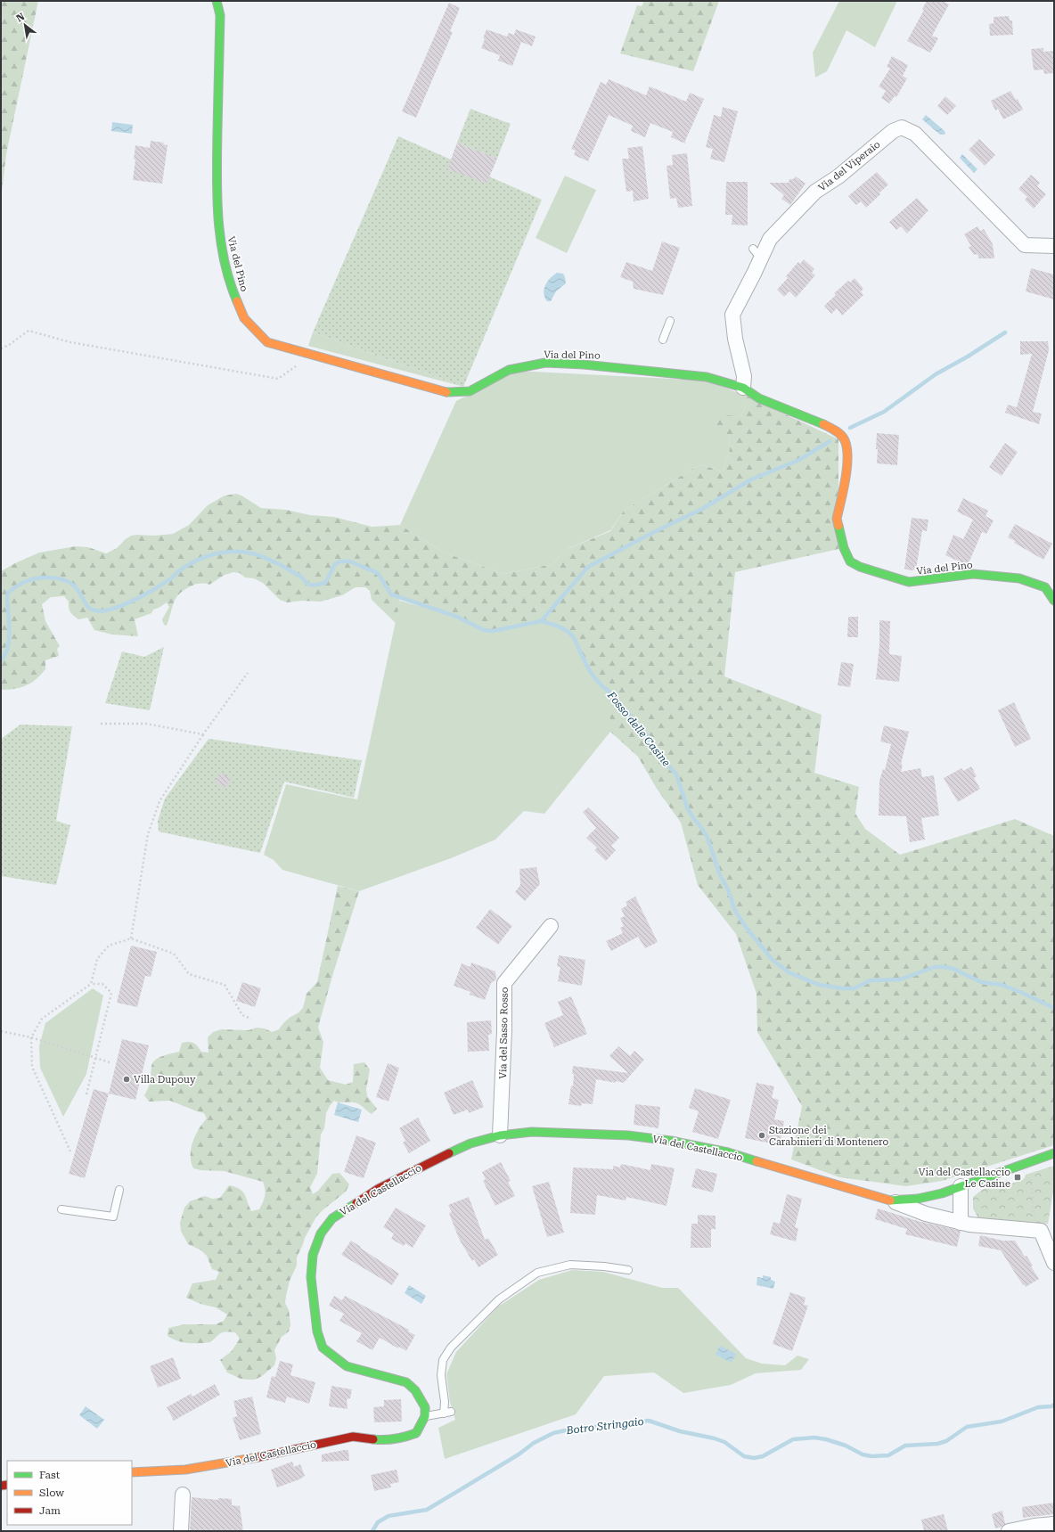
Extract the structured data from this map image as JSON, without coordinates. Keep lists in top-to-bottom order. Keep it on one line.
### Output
{"streets":{"street":["Via del Viperaio","Via del Pino","Via del Sasso Rosso","Via del Castellaccio"]},"crossings":[["Via del Viperaio","Via del Pino"],["Via del Sasso Rosso","Via del Castellaccio"]],"water":["Fosso delle Casine","Botro Stringaio"],"places":{"other":["Villa Dupouy","Stazione dei Carabinieri di Montenero"],"transit":["Via del Castellaccio Le Casine"]},"legend":["Fast","Slow","Jam"],"north":"top left"}
